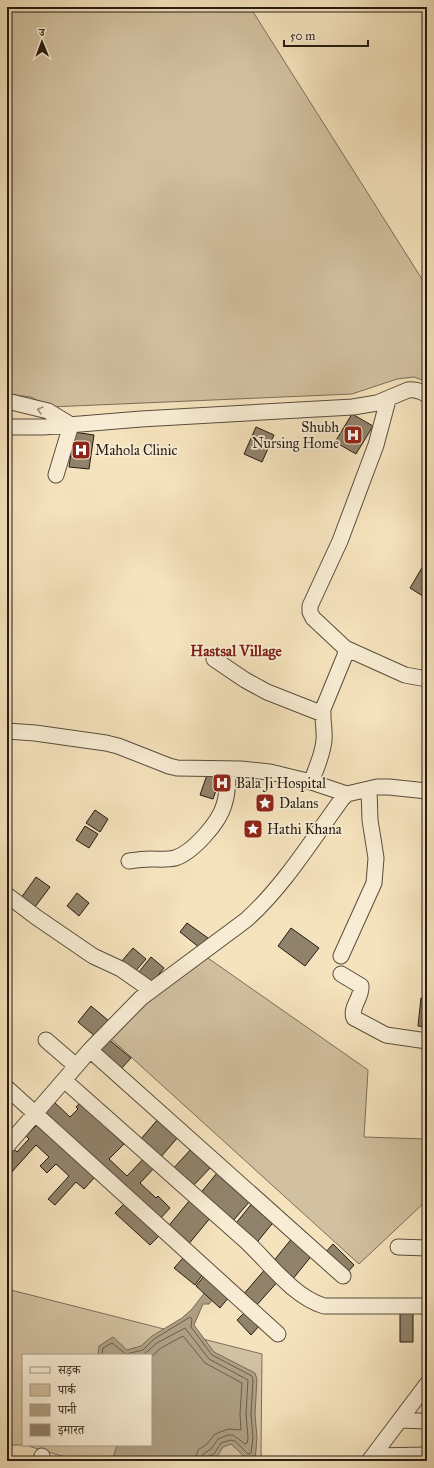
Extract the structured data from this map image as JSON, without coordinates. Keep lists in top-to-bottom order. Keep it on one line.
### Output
{"districts":["Hastsal Village"],"places":{"hospital":["Shubh Nursing Home","Mahola Clinic","Bala Ji Hospital"],"place":["Dalans","Hathi Khana"]},"legend":["सड़क","पार्क","पानी","इमारत"],"scale_bar":"50 m","north":"top"}
